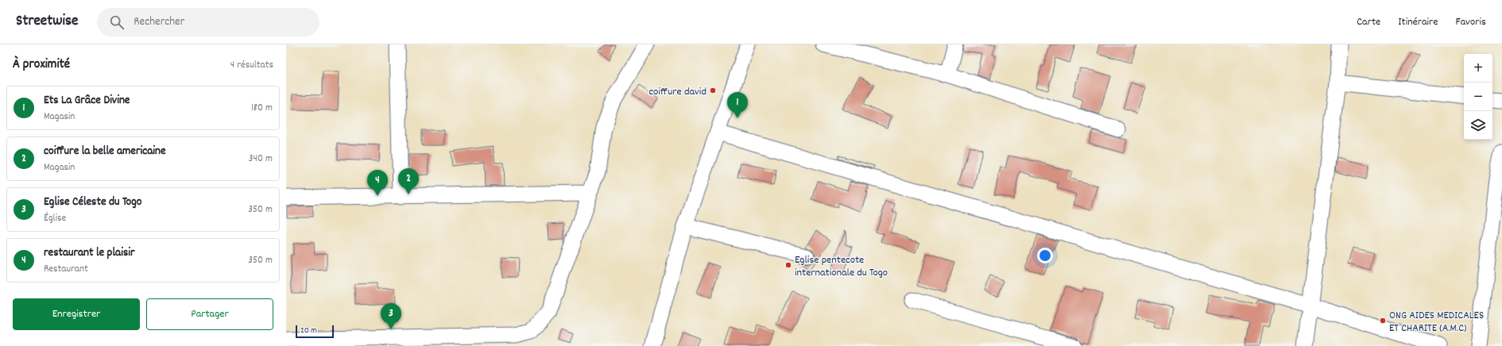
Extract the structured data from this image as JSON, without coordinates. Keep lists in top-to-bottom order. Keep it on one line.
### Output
{"places":["coiffure david","Eglise pentecote internationale du Togo","ONG AIDES MEDICALES ET CHARITE (A.M.C)"],"scale_bar":"20 m","page":{"header":"Streetwise","search":"Rechercher","nav":["Carte","Itinéraire","Favoris"],"heading":["À proximité","4 résultats"],"map_buttons":["+","−"],"list":[{"mark":"1","name":"Ets La Grâce Divine","note":"Magasin","value":"180 m"},{"mark":"2","name":"coiffure la belle americaine","note":"Magasin","value":"340 m"},{"mark":"3","name":"Eglise Céleste du Togo","note":"Église","value":"350 m"},{"mark":"4","name":"restaurant le plaisir","note":"Restaurant","value":"350 m"}],"pins":["1","2","4","3"],"buttons":["Enregistrer","Partager"],"scale":"20 m"}}
